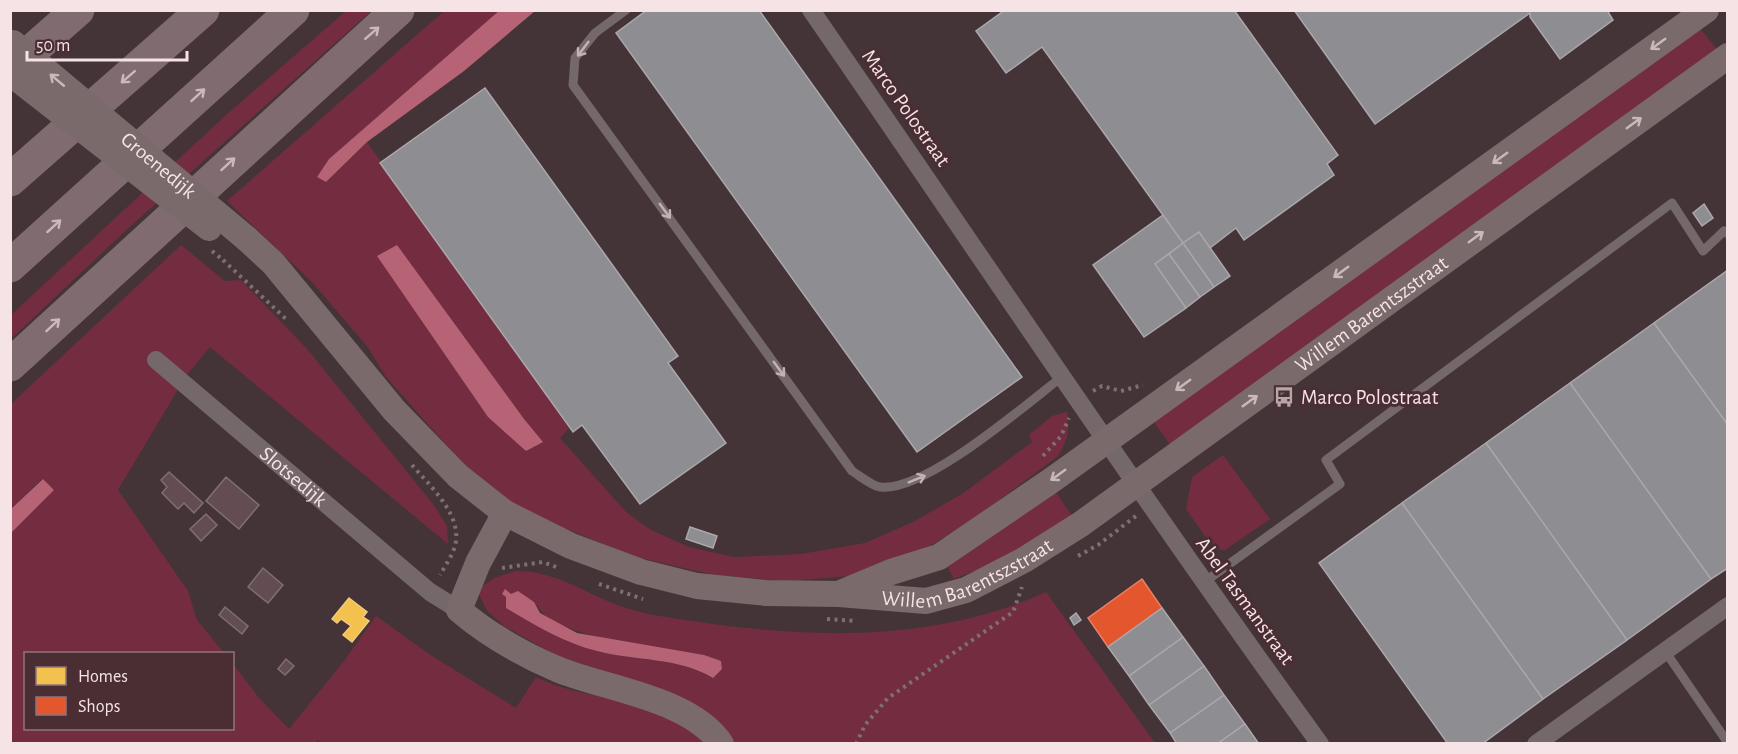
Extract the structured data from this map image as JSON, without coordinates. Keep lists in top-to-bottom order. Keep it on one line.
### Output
{"streets":{"main road":["Groenedijk","Willem Barentszstraat","Slotsedijk"],"street":["Marco Polostraat","Abel Tasmanstraat"]},"crossings":[["Marco Polostraat","Willem Barentszstraat"],["Marco Polostraat","Abel Tasmanstraat"],["Groenedijk","Willem Barentszstraat"],["Willem Barentszstraat","Abel Tasmanstraat"]],"places":{"bus stop":["Marco Polostraat"]},"legend":["Homes","Shops"],"scale_bar":"50 m"}
